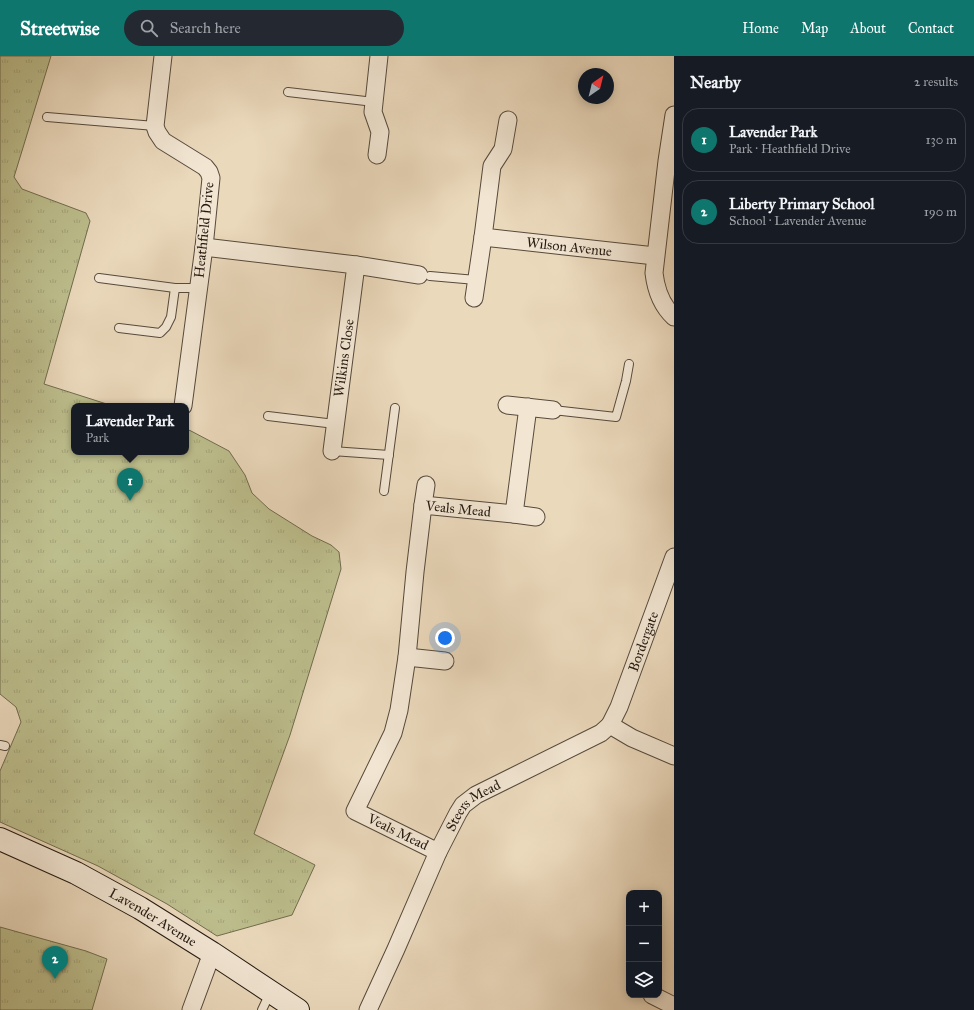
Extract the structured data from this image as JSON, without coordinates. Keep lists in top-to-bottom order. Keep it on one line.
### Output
{"streets":{"street":["Heathfield Drive","Wilson Avenue","Wilkins Close","Veals Mead","Bordergate","Steers Mead","Lavender Avenue"]},"crossings":[["Veals Mead","Steers Mead"],["Bordergate","Steers Mead"]],"north":"top right","page":{"header":"Streetwise","search":"Search here","nav":["Home","Map","About","Contact"],"heading":["Nearby","2 results"],"list":[{"mark":"1","name":"Lavender Park","note":"Park · Heathfield Drive","value":"130 m"},{"mark":"2","name":"Liberty Primary School","note":"School · Lavender Avenue","value":"190 m"}],"popup":["Lavender Park","Park"],"pins":["1","2"],"map_buttons":["+","−"]}}
